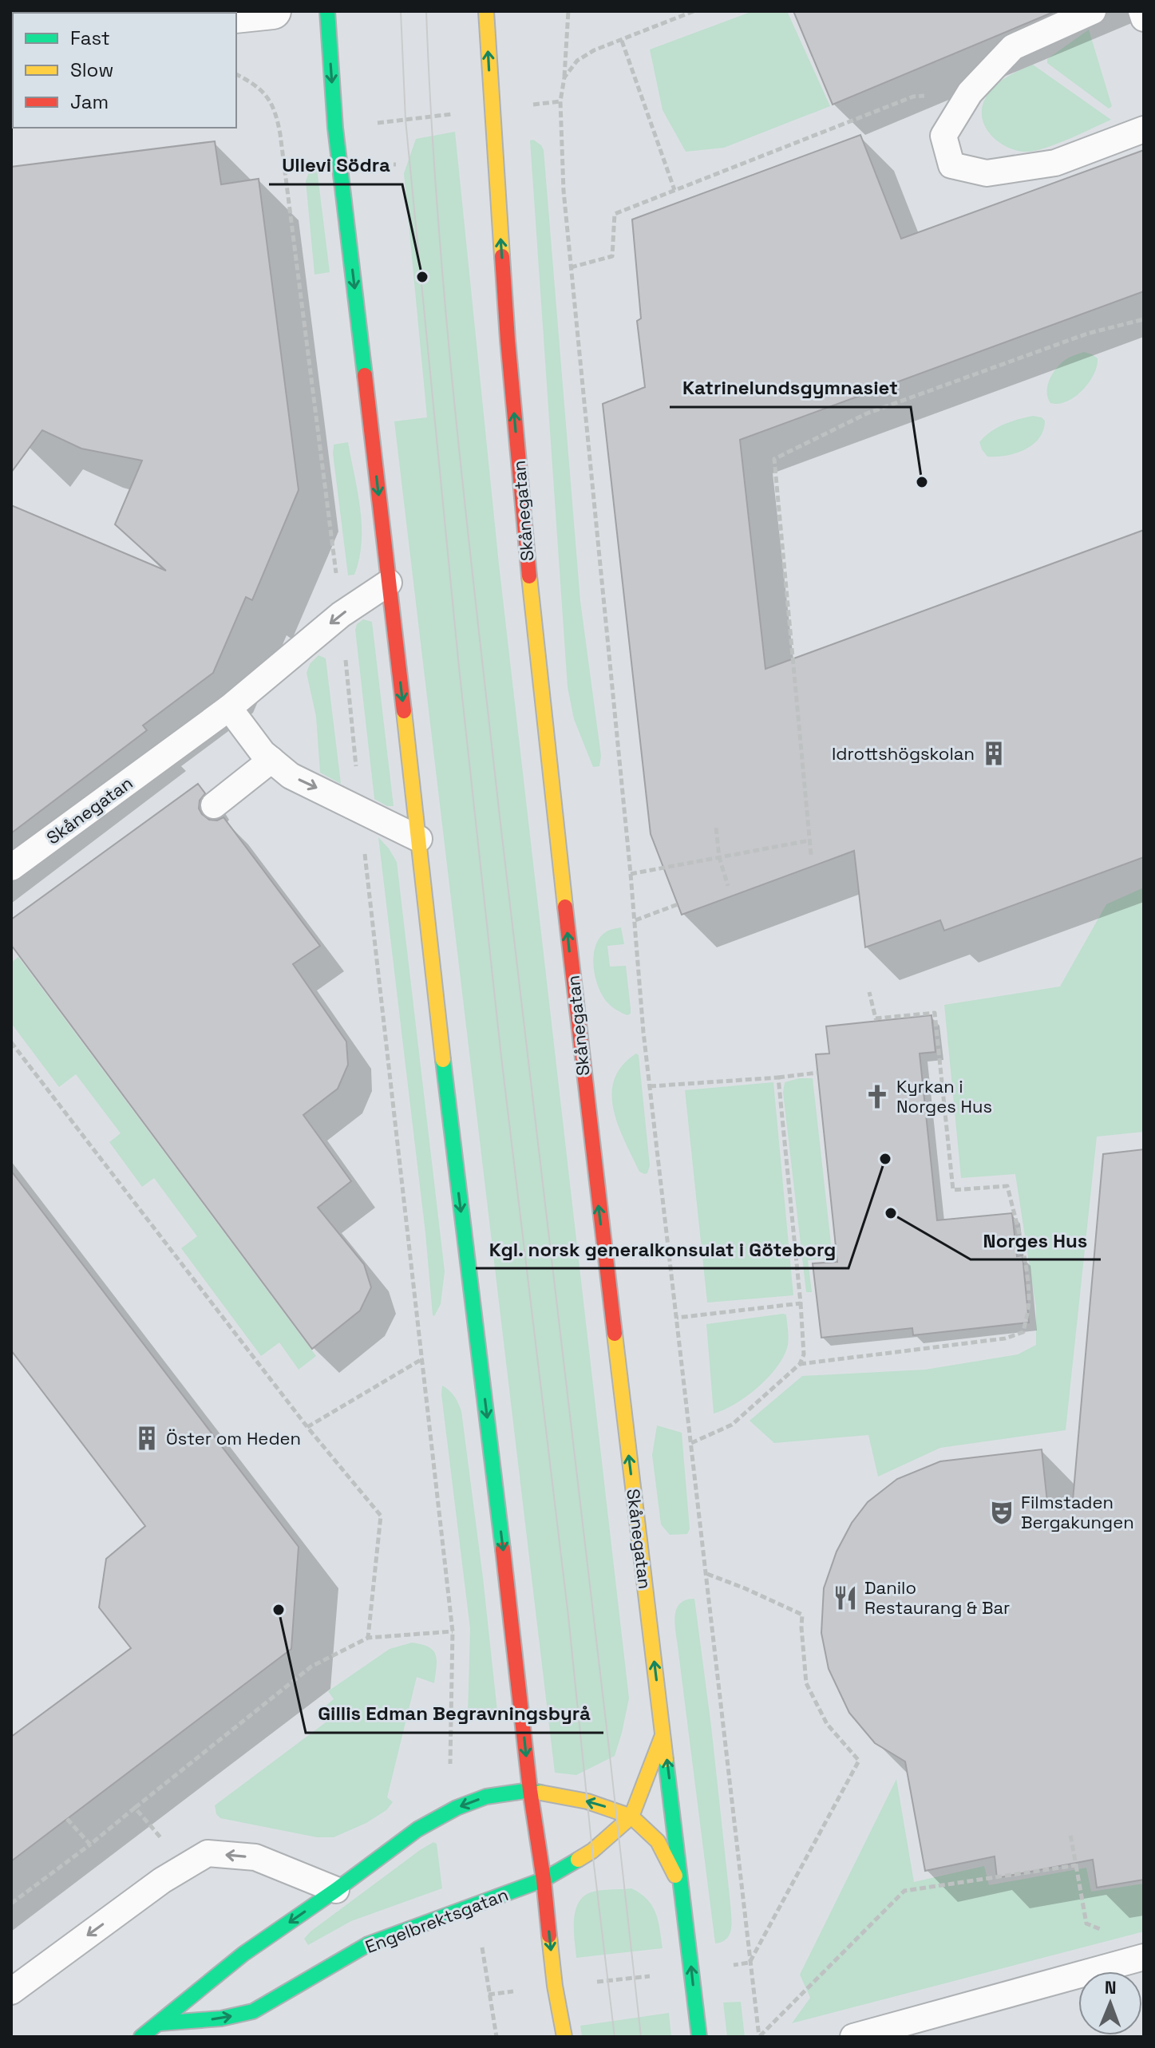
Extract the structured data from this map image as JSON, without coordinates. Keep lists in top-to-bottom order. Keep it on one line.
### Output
{"streets":{"main road":["Skånegatan","Engelbrektsgatan"]},"crossings":[["Skånegatan","Engelbrektsgatan"]],"one_way":["Skånegatan"],"places":{"other":["Ullevi Södra","Katrinelundsgymnasiet","Kgl. norsk generalkonsulat i Göteborg","Norges Hus","Gillis Edman Begravningsbyrå"],"building":["Idrottshögskolan","Öster om Heden"],"church":["Kyrkan i Norges Hus"],"theatre":["Filmstaden Bergakungen"],"restaurant":["Danilo Restaurang & Bar"]},"legend":["Fast","Slow","Jam"],"north":"top"}
